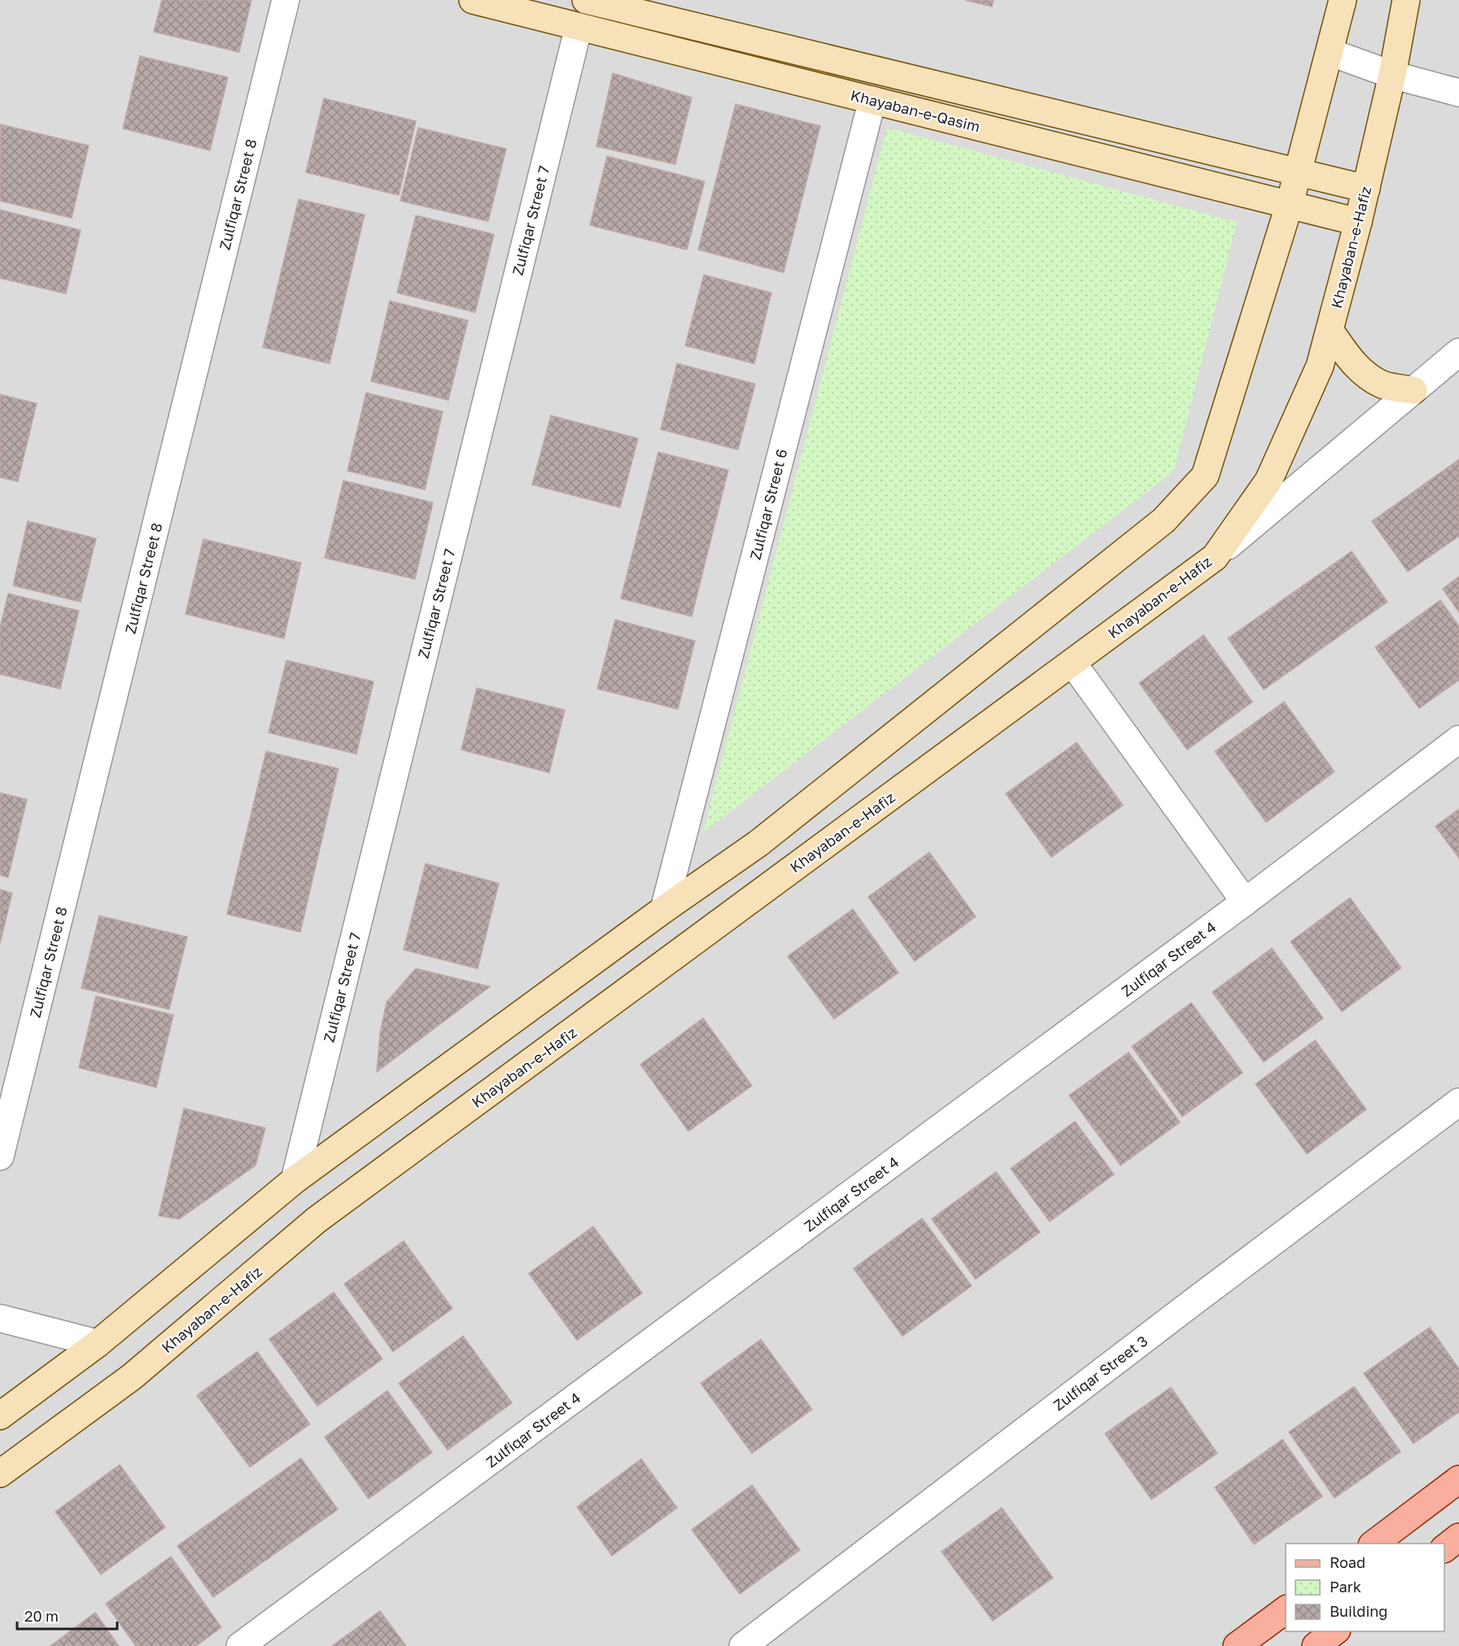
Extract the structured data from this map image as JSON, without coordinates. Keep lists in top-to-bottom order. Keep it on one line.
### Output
{"streets":{"street":["Khayaban-e-Qasim","Zulfiqar Street 8","Zulfiqar Street 7","Khayaban-e-Hafiz","Zulfiqar Street 6","Zulfiqar Street 4","Zulfiqar Street 3"]},"crossings":[["Khayaban-e-Qasim","Zulfiqar Street 7"],["Khayaban-e-Qasim","Khayaban-e-Hafiz"],["Khayaban-e-Qasim","Zulfiqar Street 6"]],"legend":["Road","Park","Building"],"scale_bar":"20 m"}
